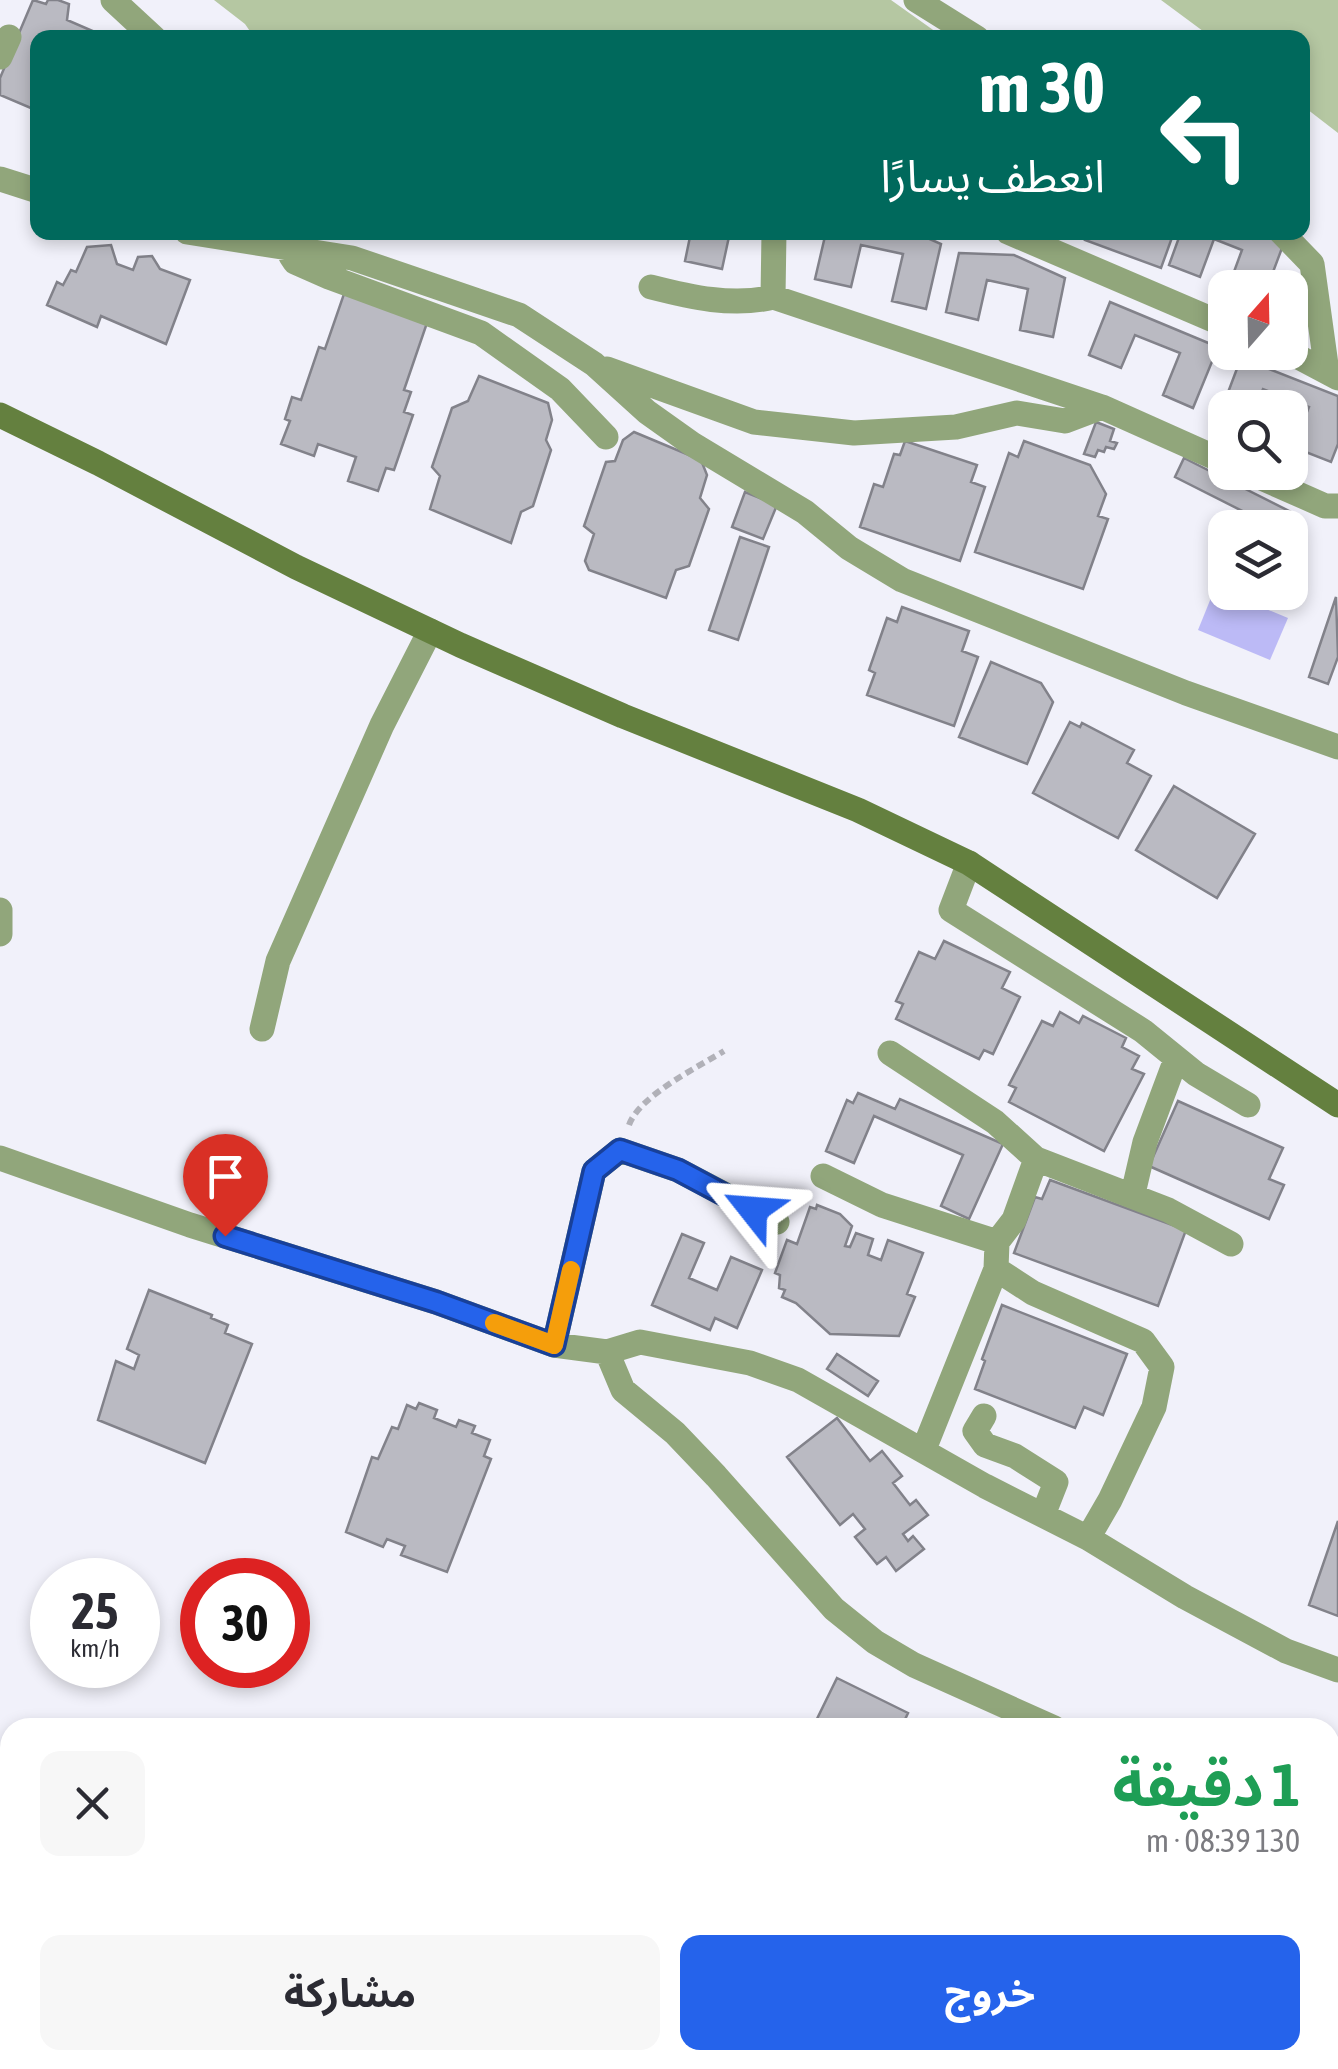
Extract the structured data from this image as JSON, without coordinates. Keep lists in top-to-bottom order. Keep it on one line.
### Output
{"north":"top","page":{"turn":["30 m","انعطف يسارًا"],"speed":"25 km/h","limit":"30","heading":["1 دقيقة","130 m · 08:39"],"buttons":["خروج","مشاركة"]}}
